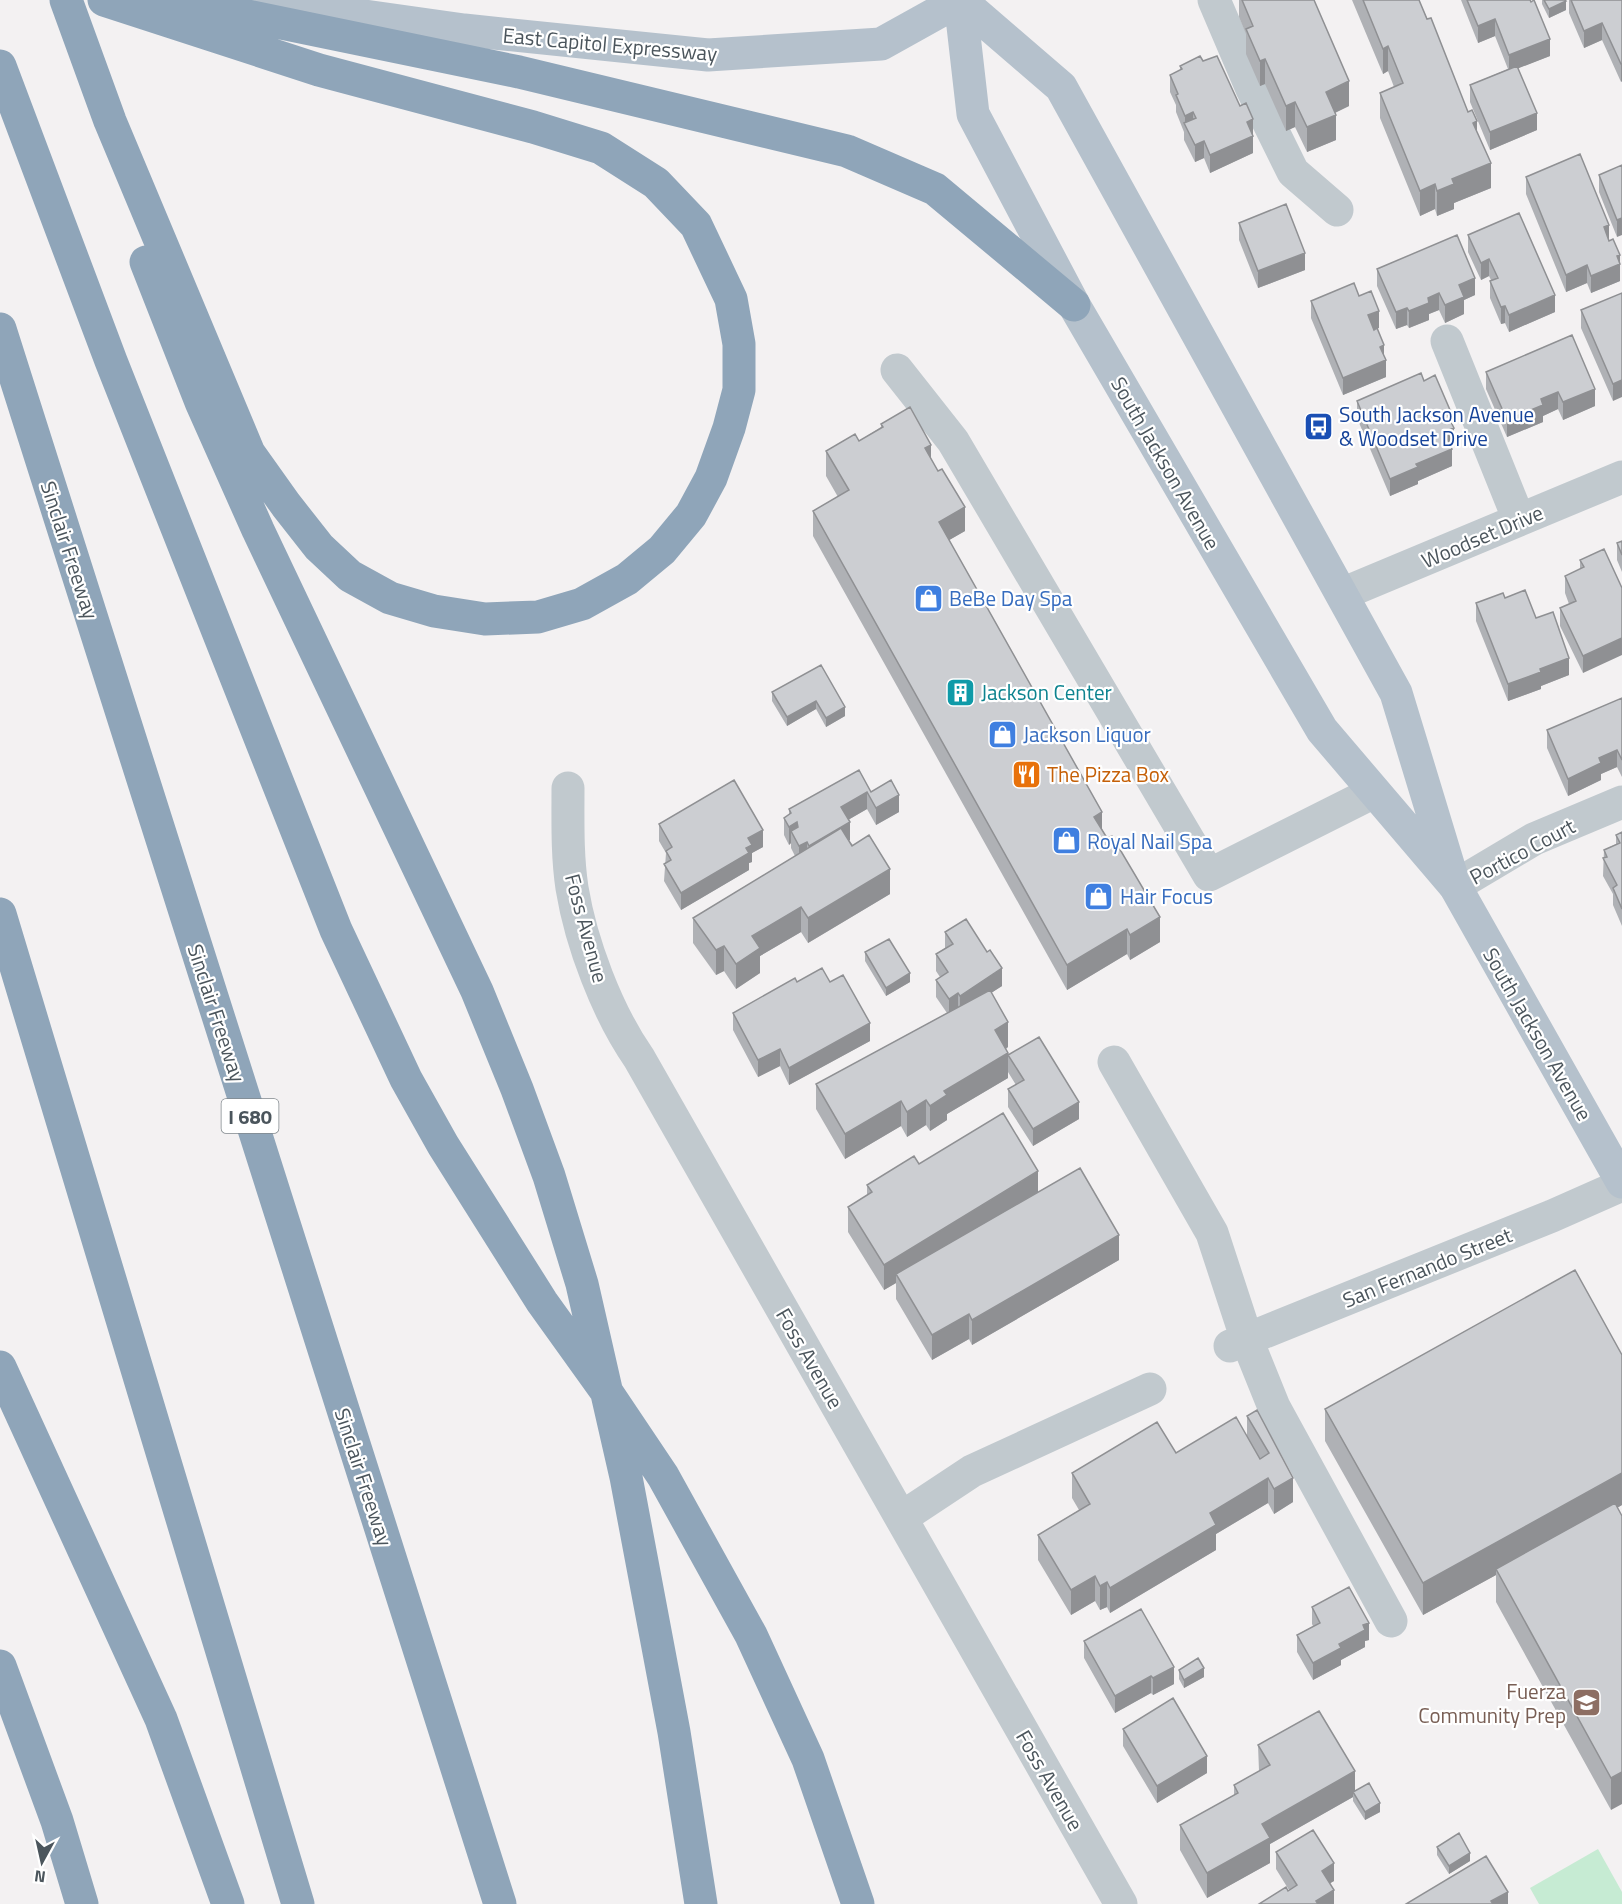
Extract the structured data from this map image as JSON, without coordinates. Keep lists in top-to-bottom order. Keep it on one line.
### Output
{"streets":{"highway":["Sinclair Freeway","I 680"],"main road":["East Capitol Expressway","South Jackson Avenue"],"street":["Woodset Drive","Portico Court","Foss Avenue","San Fernando Street"]},"crossings":[["East Capitol Expressway","South Jackson Avenue"],["South Jackson Avenue","Woodset Drive"],["South Jackson Avenue","Portico Court"],["South Jackson Avenue","San Fernando Street"]],"places":{"bus stop":["South Jackson Avenue & Woodset Drive"],"shop":["BeBe Day Spa","Jackson Liquor","Royal Nail Spa","Hair Focus"],"building":["Jackson Center"],"restaurant":["The Pizza Box"],"school or university":["Fuerza Community Prep"]},"north":"bottom"}
